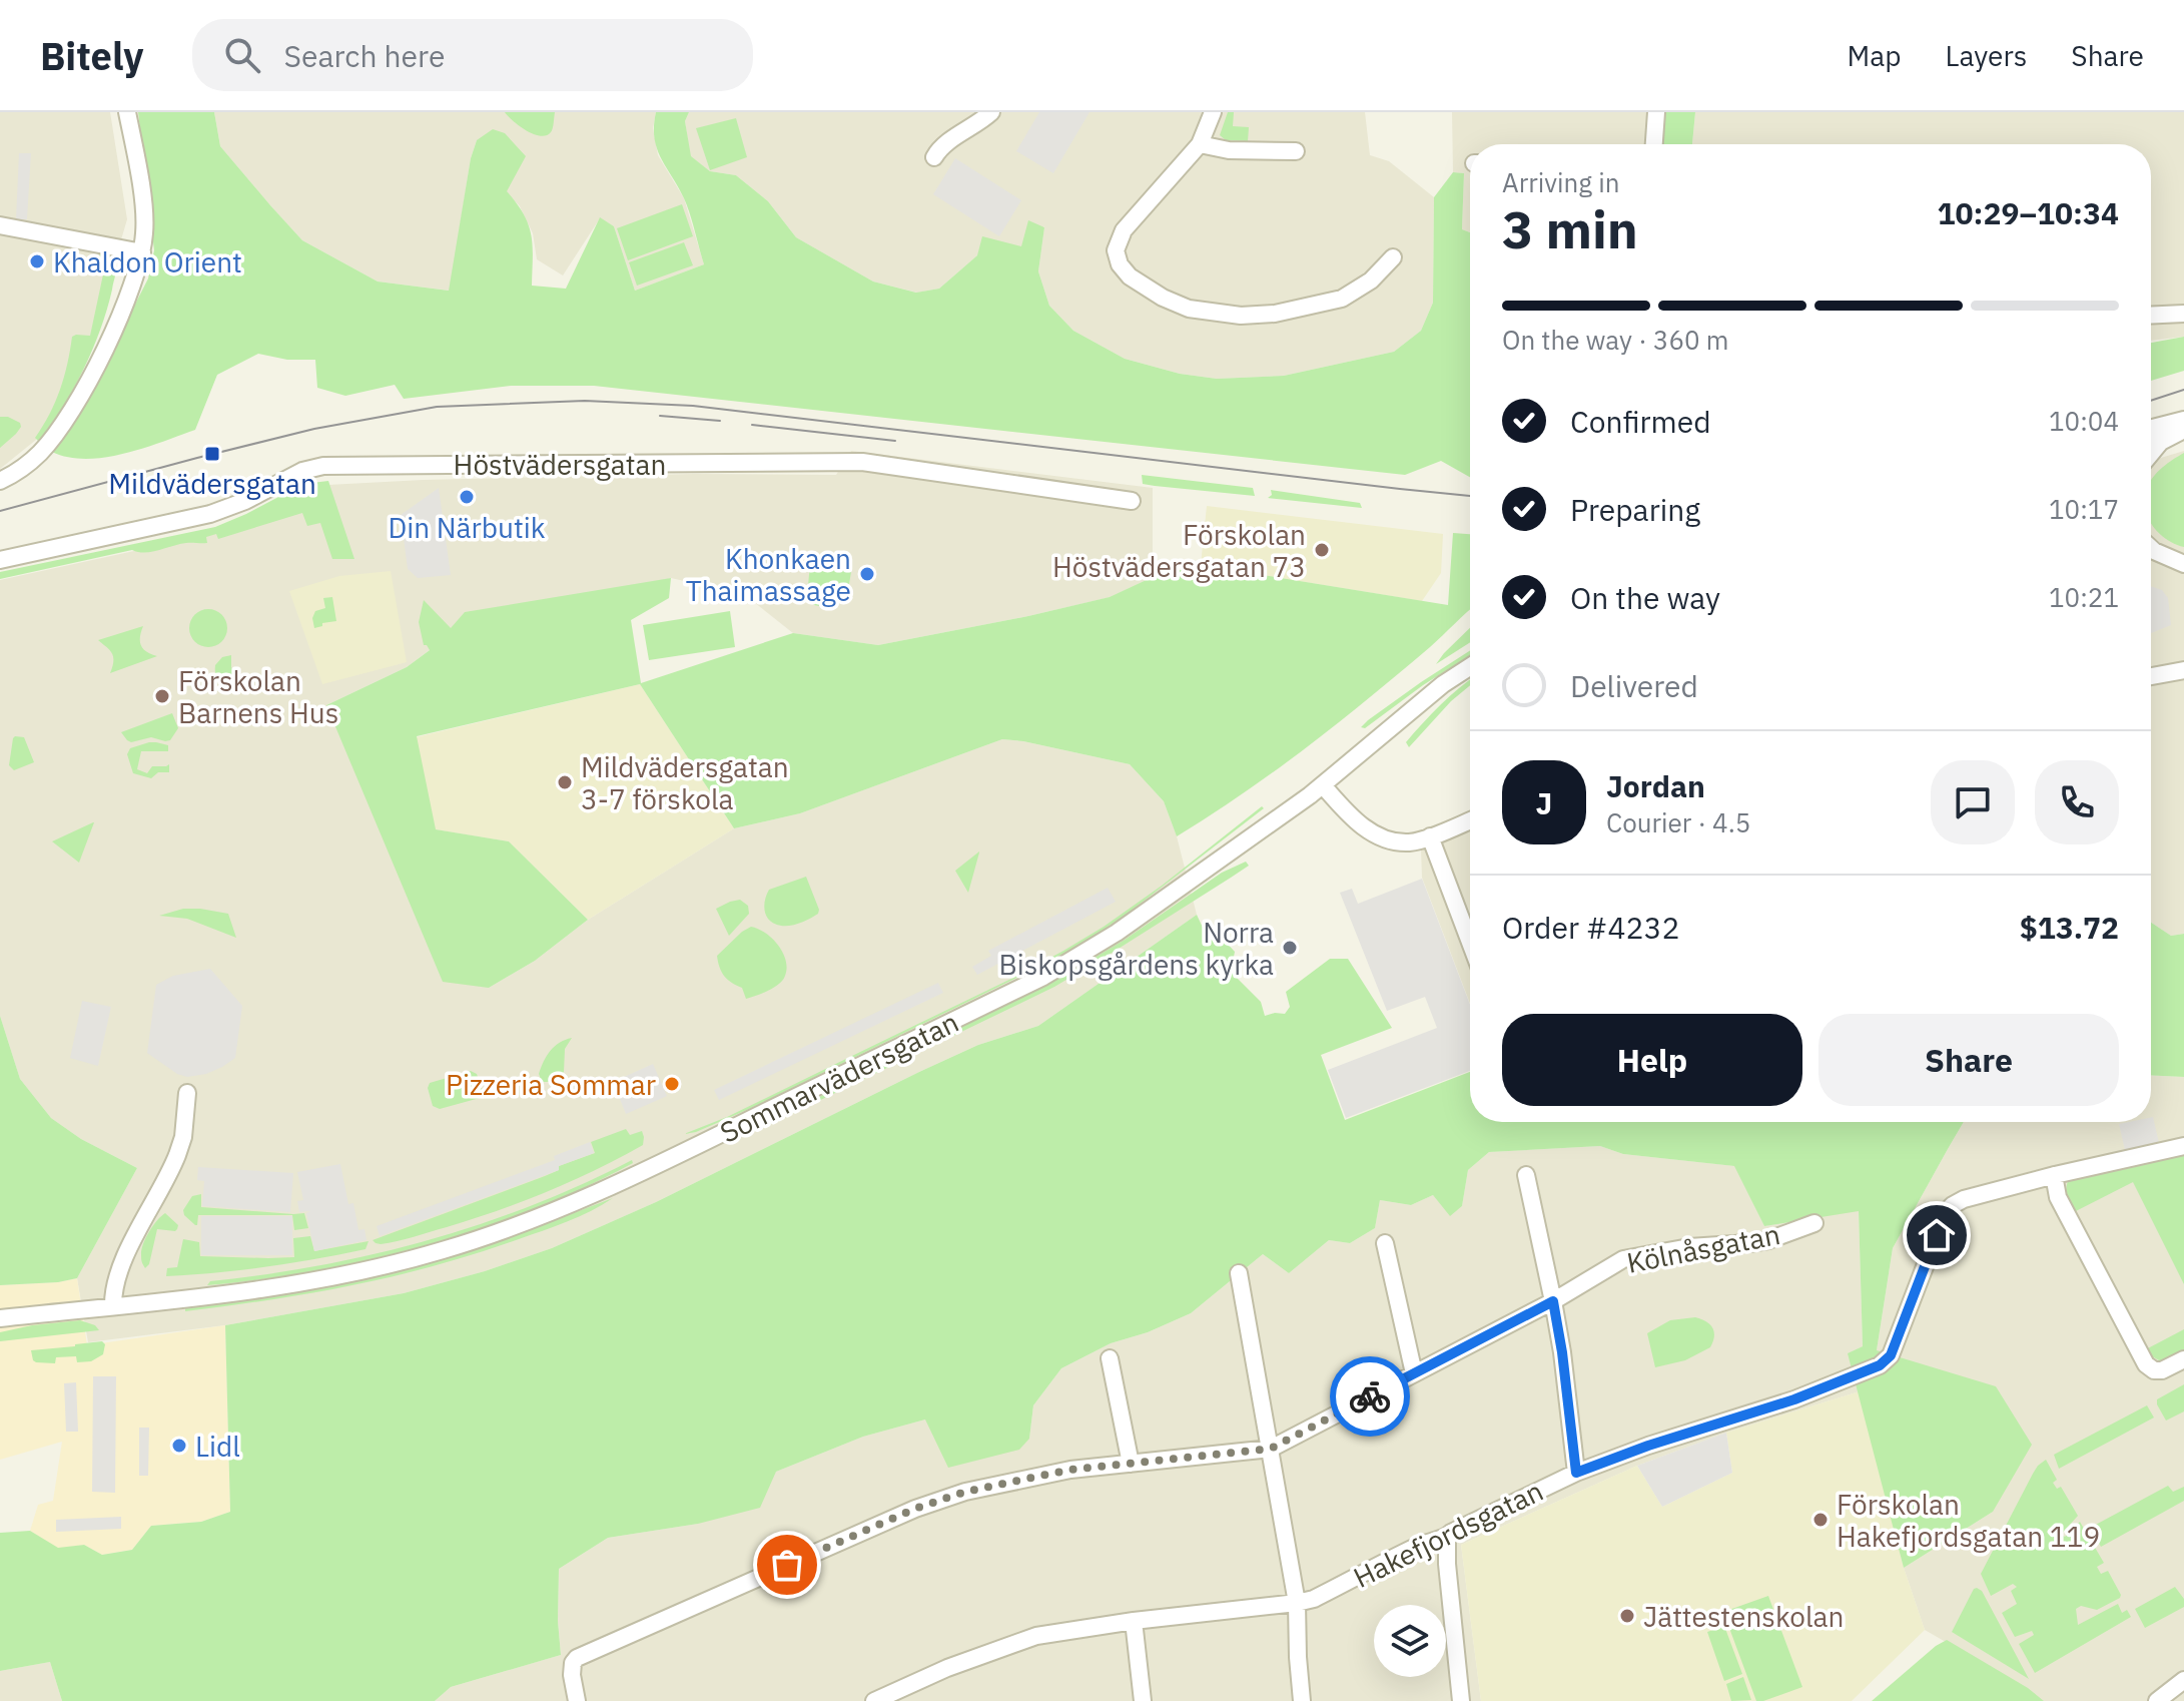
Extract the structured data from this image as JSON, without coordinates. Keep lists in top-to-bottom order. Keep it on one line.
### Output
{"streets":{"street":["Höstvädersgatan","Sommarvädersgatan","Kölnåsgatan","Hakefjordsgatan"]},"places":{"other":["Khaldon Orient","Din Närbutik","Förskolan Höstvädersgatan 73","Khonkaen Thaimassage","Förskolan Barnens Hus","Mildvädersgatan 3-7 förskola","Norra Biskopsgårdens kyrka","Pizzeria Sommar","Lidl","Förskolan Hakefjordsgatan 119","Jättestenskolan"],"transit":["Mildvädersgatan"]},"page":{"header":"Bitely","search":"Search here","nav":["Map","Layers","Share"],"heading":["3 min","Arriving in","10:29–10:34"],"panel":["Jordan","Courier · 4.5","Order #4232","$13.72"],"bar":"On the way · 360 m","list":[["Confirmed","10:04"],["Preparing","10:17"],["On the way","10:21"],"Delivered"],"round":"J","buttons":["Help","Share"]}}
